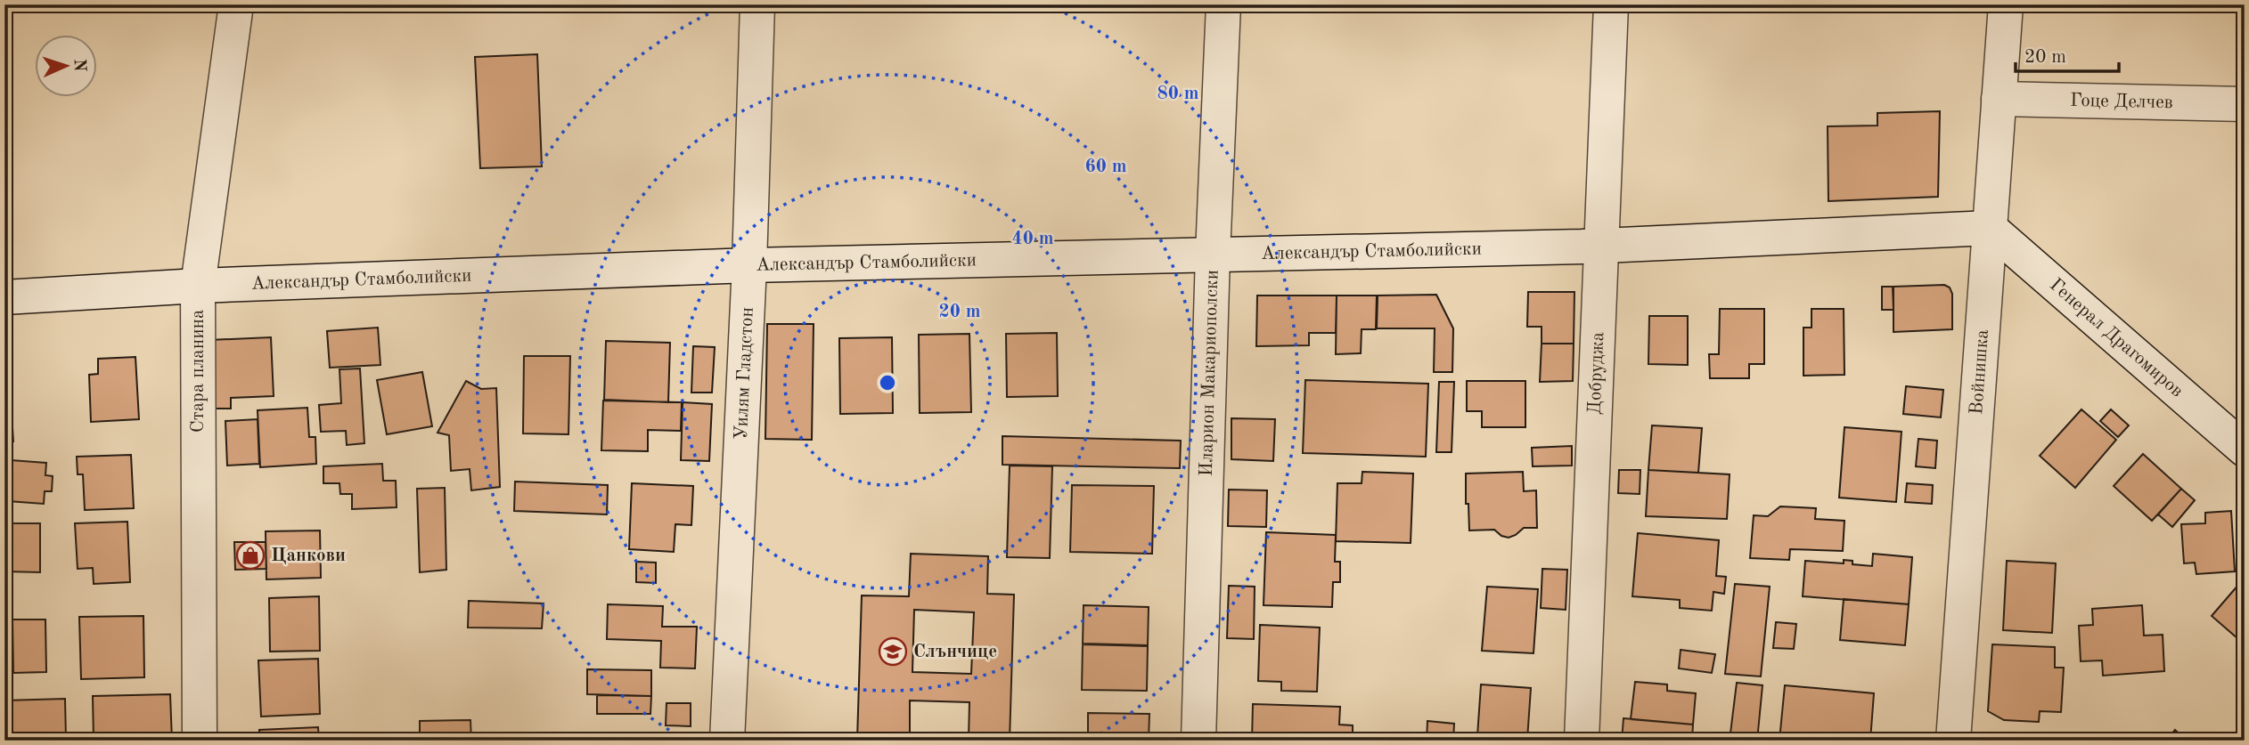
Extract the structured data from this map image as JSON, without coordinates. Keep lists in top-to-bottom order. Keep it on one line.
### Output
{"streets":{"street":["Гоце Делчев","Александър Стамболийски","Генерал Драгомиров","Стара планина","Иларион Макариополски","Уилям Гладстон","Добруджа","Войнишка"]},"crossings":[["Гоце Делчев","Войнишка"],["Александър Стамболийски","Генерал Драгомиров"],["Александър Стамболийски","Стара планина"],["Александър Стамболийски","Иларион Макариополски"],["Александър Стамболийски","Уилям Гладстон"],["Александър Стамболийски","Добруджа"],["Александър Стамболийски","Войнишка"],["Генерал Драгомиров","Войнишка"]],"places":{"shop":["Цанкови"],"school or university":["Слънчице"]},"scale_bar":"20 m","north":"right","rings":["80 m","60 m","40 m","20 m"]}
